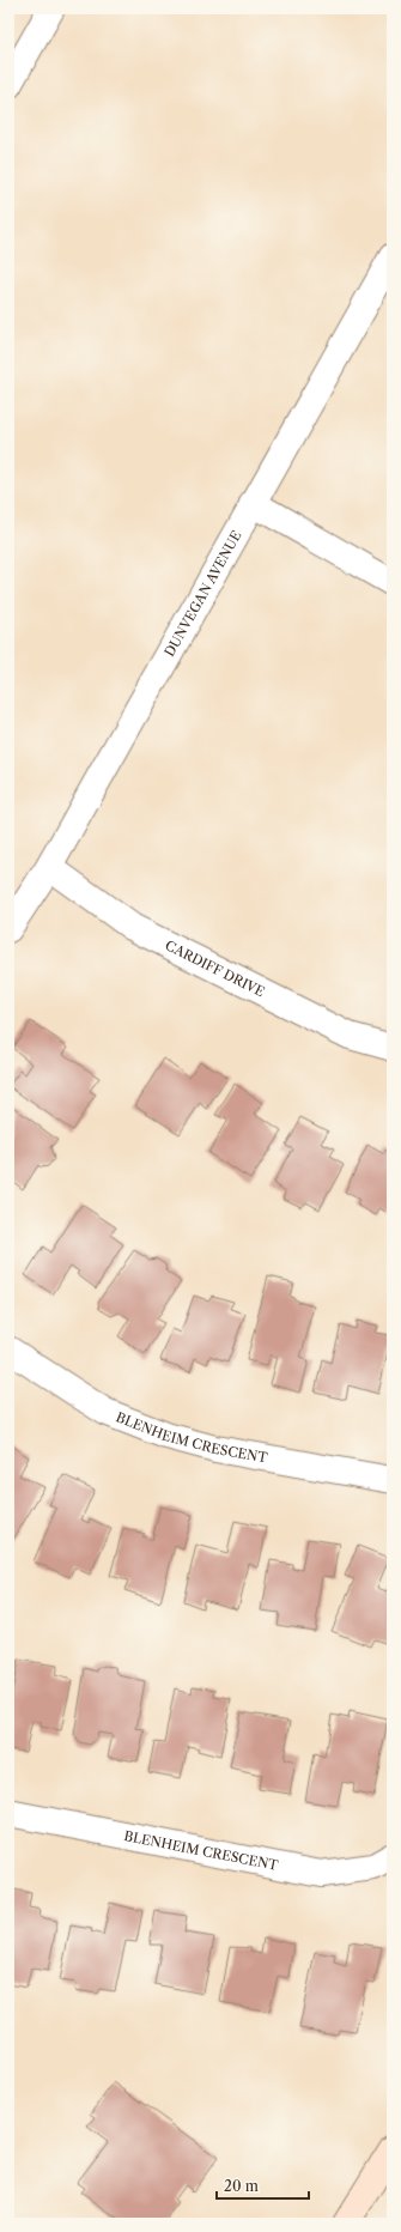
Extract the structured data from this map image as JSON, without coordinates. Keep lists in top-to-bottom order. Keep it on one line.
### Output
{"streets":{"street":["DUNVEGAN AVENUE","CARDIFF DRIVE","BLENHEIM CRESCENT"]},"crossings":[["DUNVEGAN AVENUE","CARDIFF DRIVE"]],"scale_bar":"20 m"}
